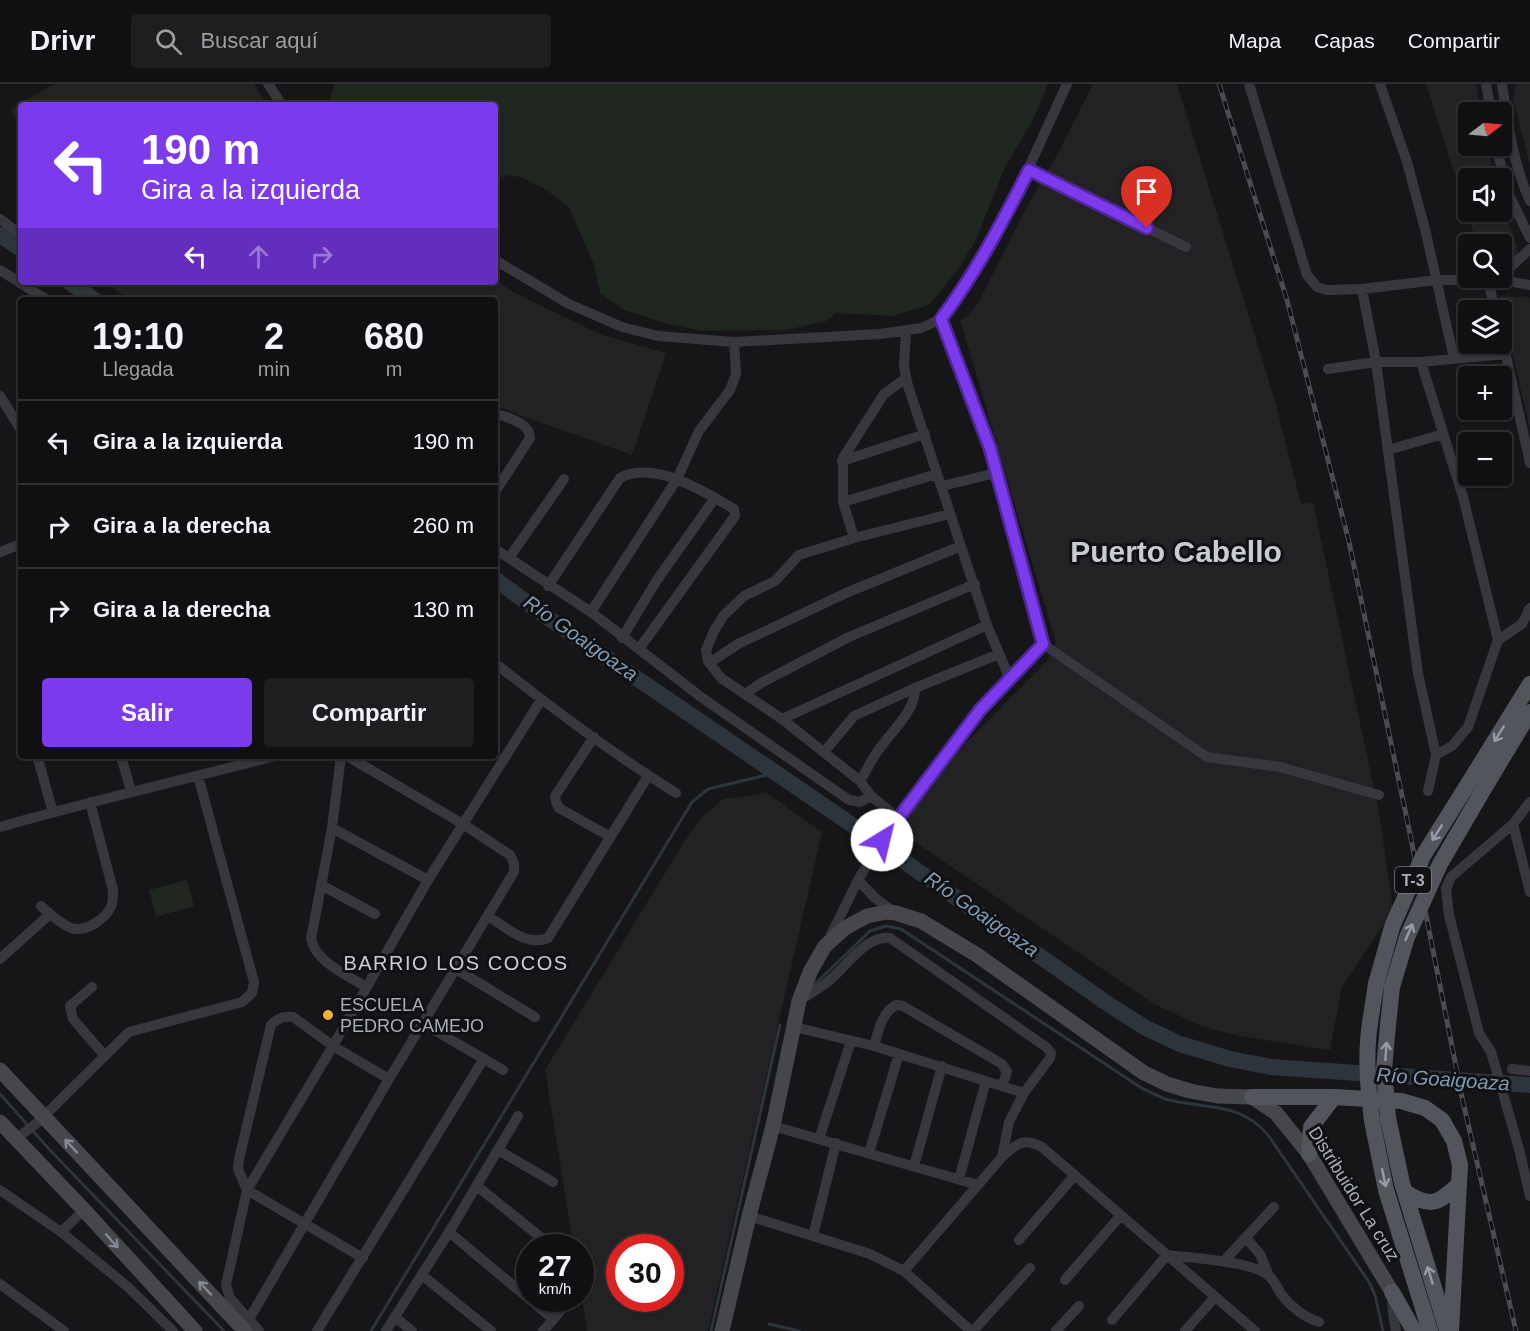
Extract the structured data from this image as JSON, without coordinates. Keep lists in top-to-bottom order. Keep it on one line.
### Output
{"streets":{"main road":["T-3","Distribuidor La cruz"]},"districts":["Puerto Cabello","BARRIO LOS COCOS"],"water":["Río Goaigoaza"],"places":["ESCUELA PEDRO CAMEJO"],"north":"right","page":{"header":"Drivr","search":"Buscar aquí","nav":["Mapa","Capas","Compartir"],"map_buttons":["+","−"],"turn":["190 m","Gira a la izquierda"],"eta":["19:10","Llegada","2","min","680","m"],"list":[{"name":"Gira a la izquierda","value":"190 m"},{"name":"Gira a la derecha","value":"260 m"},{"name":"Gira a la derecha","value":"130 m"}],"buttons":["Salir","Compartir"],"speed":"27 km/h","limit":"30"}}
